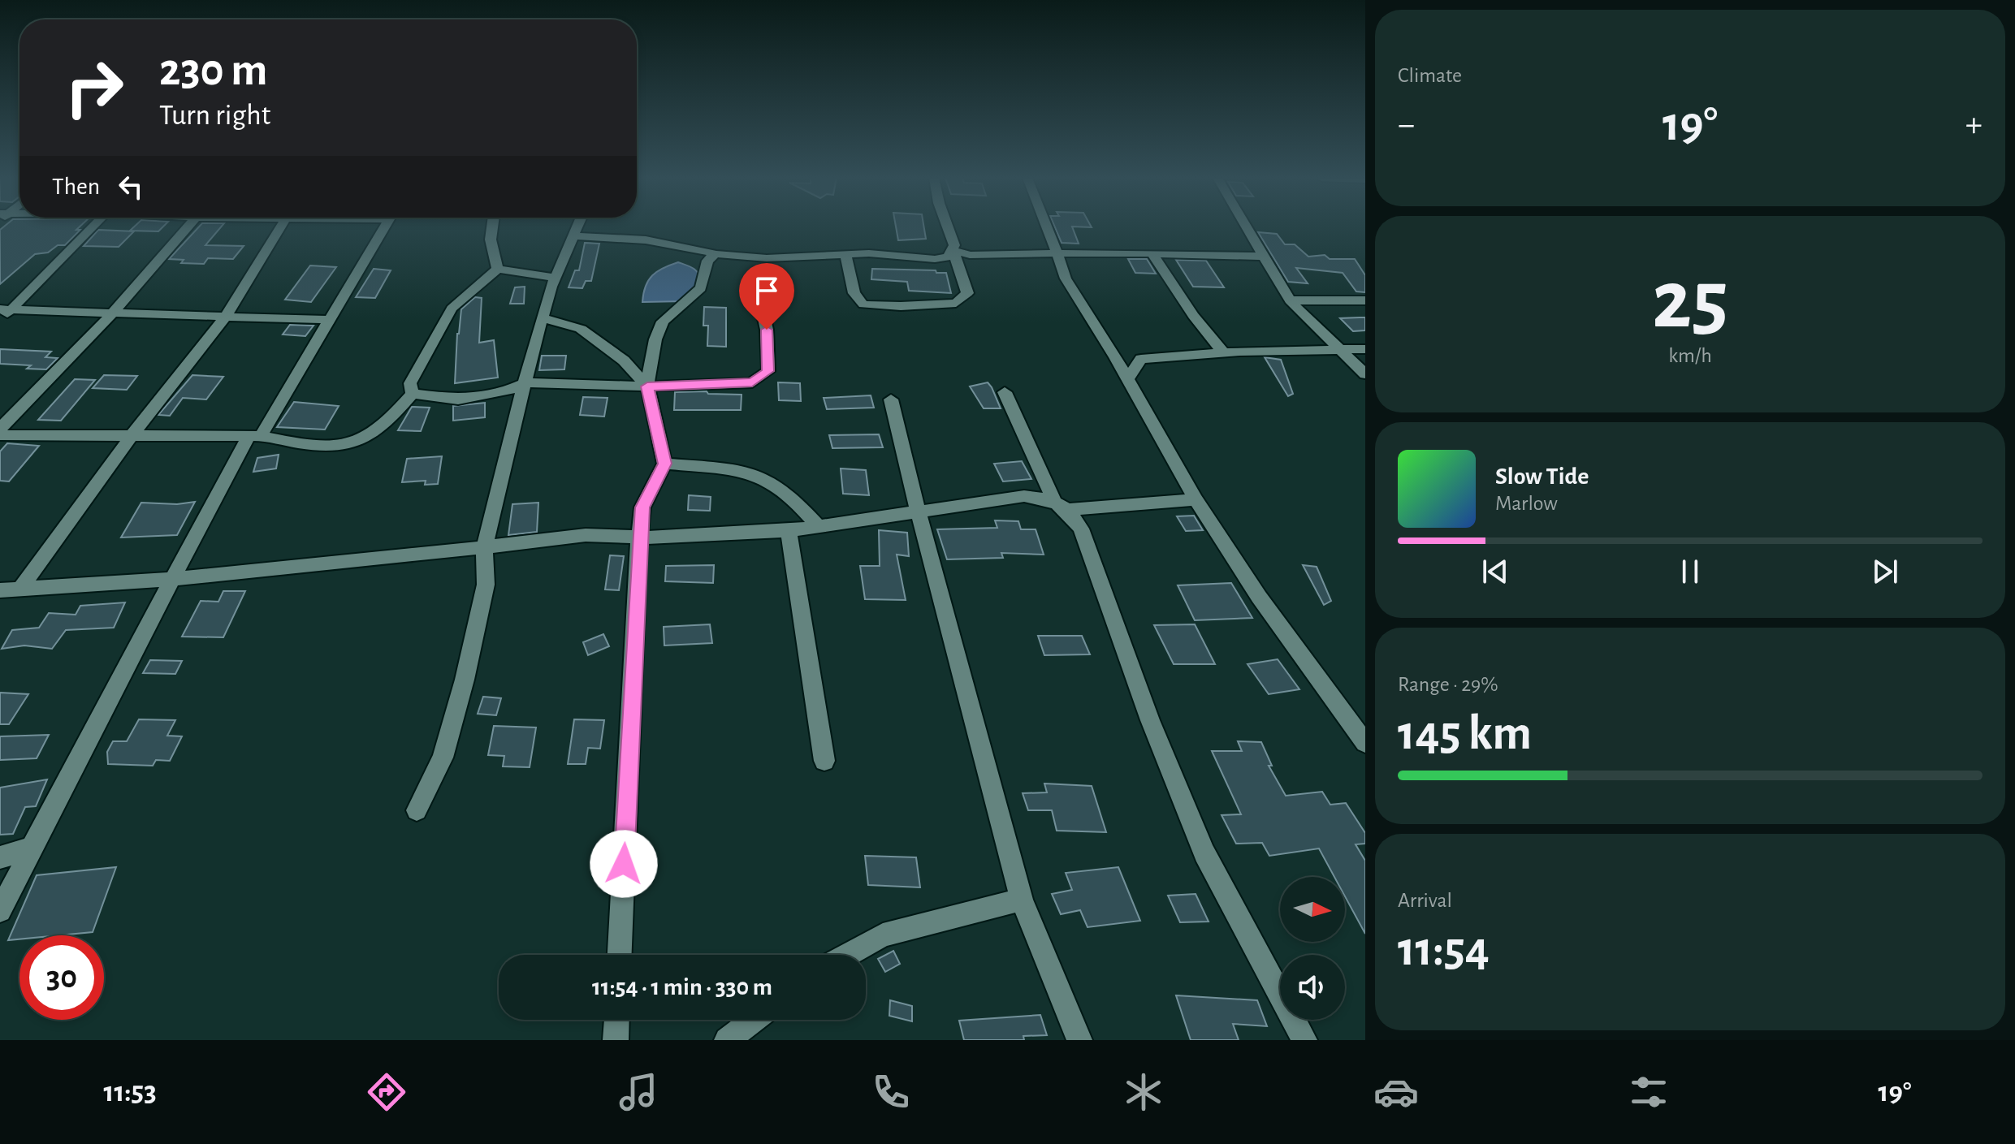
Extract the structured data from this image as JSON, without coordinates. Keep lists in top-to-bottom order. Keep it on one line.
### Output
{"north":"right","page":{"tile":["Climate",["25","km/h"],["Range · 29%","145 km"],["Arrival","11:54"]],"turn":["230 m","Turn right"],"heat":["−","19°","+"],"then":"Then","song":["Slow Tide","Marlow"],"limit":"30","trip":"11:54 · 1 min · 330 m","tabs":["11:53","19°"]}}
